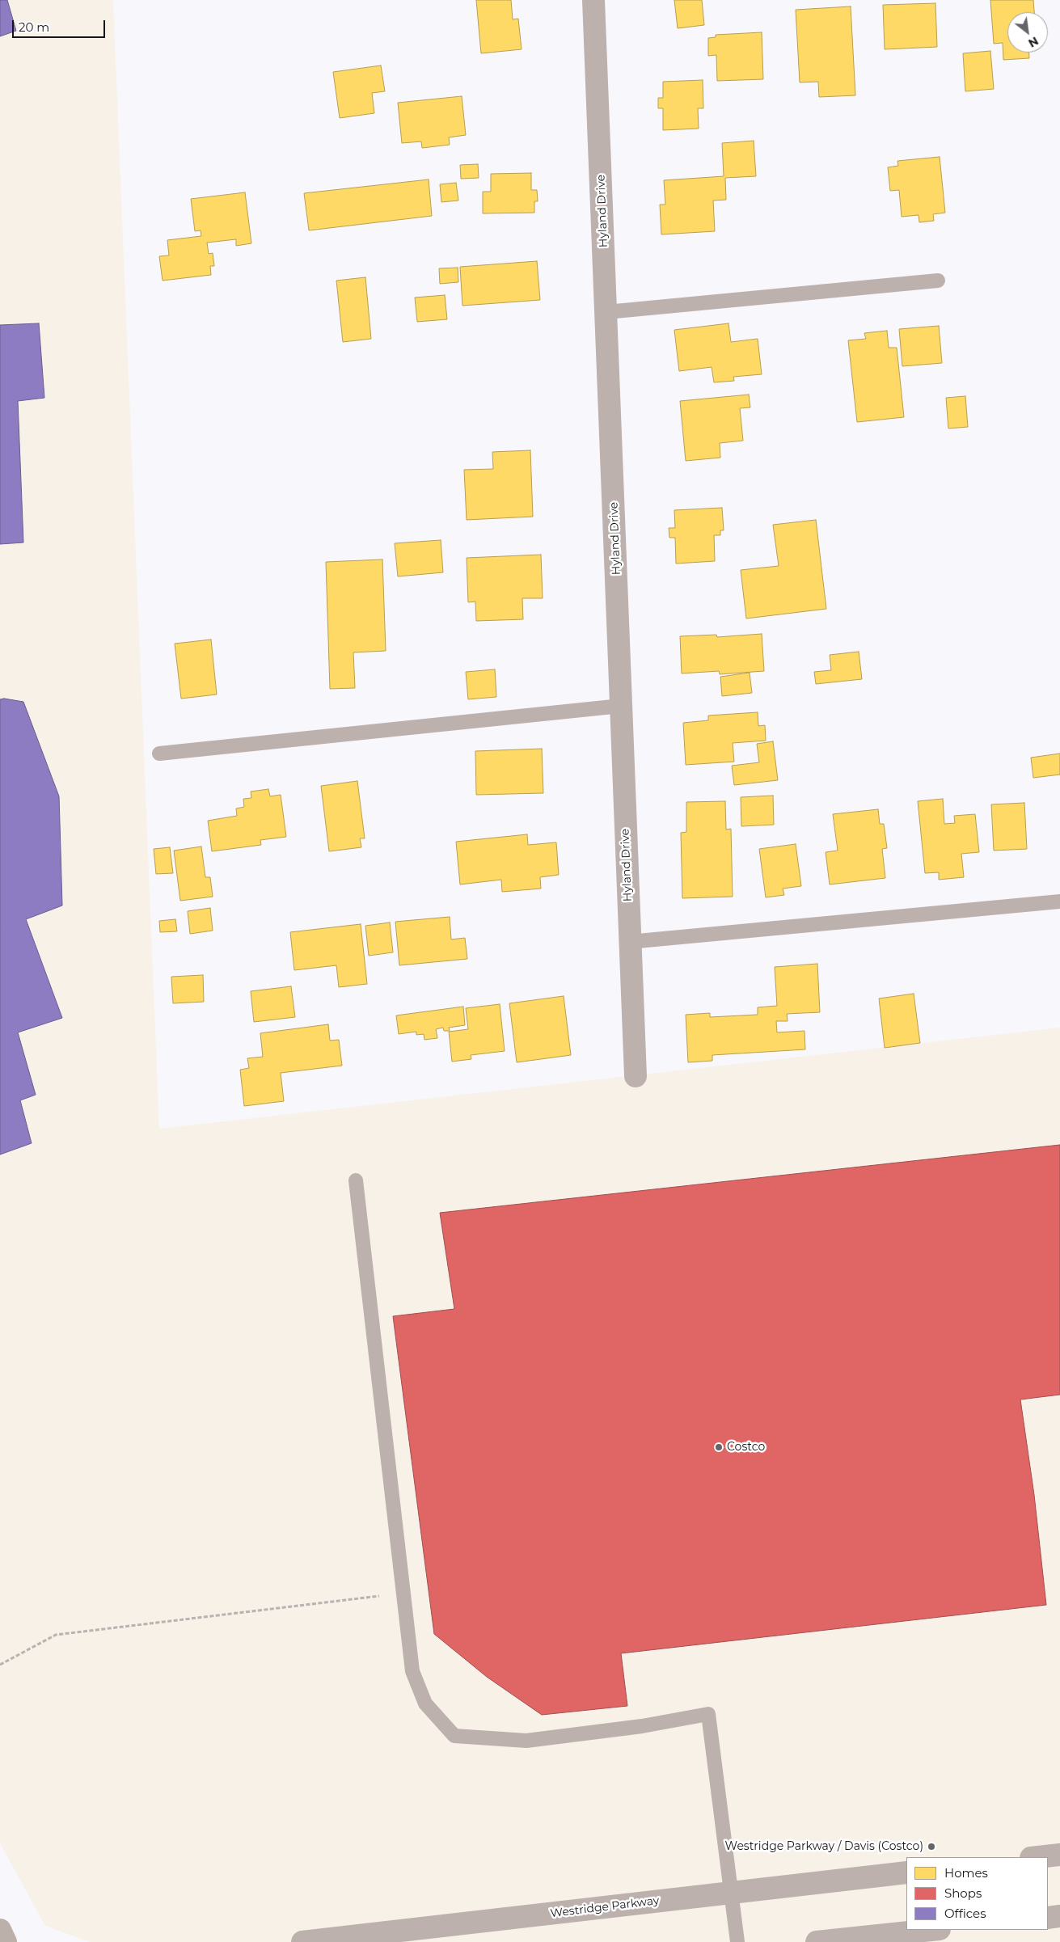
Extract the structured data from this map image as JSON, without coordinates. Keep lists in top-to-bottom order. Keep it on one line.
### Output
{"streets":{"street":["Hyland Drive","Westridge Parkway"]},"places":["Costco","Westridge Parkway / Davis (Costco)"],"legend":["Homes","Shops","Offices"],"scale_bar":"20 m","north":"bottom right"}
